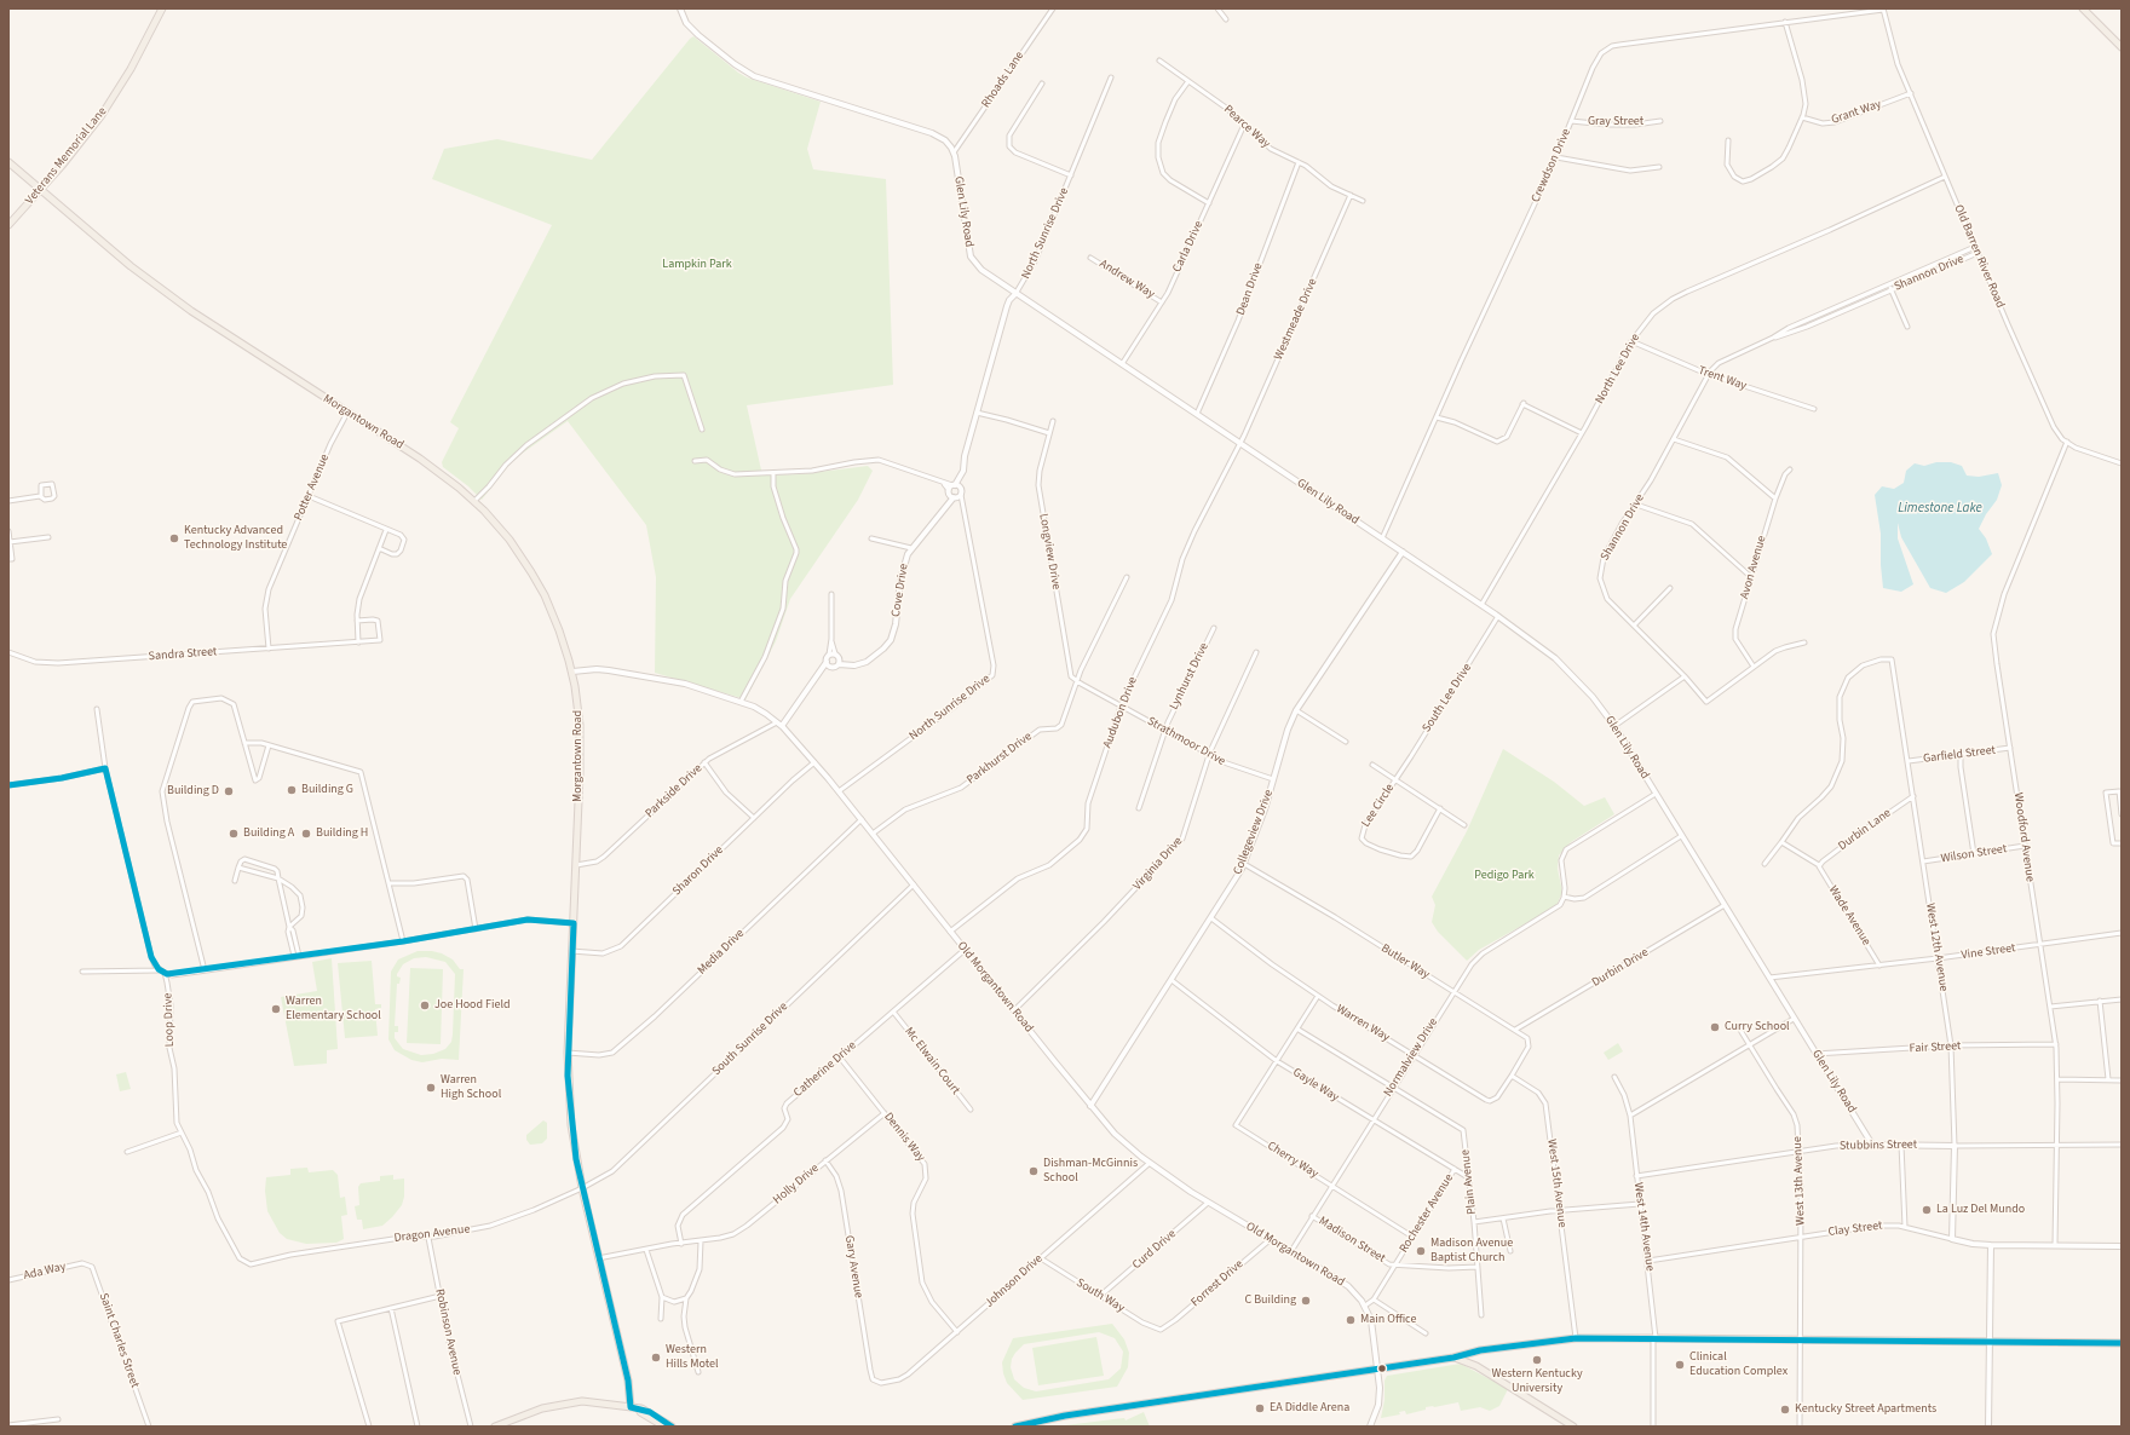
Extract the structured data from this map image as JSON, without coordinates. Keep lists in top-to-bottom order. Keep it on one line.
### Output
{"streets":{"main road":["Veterans Memorial Lane","Morgantown Road"],"street":["Rhoads Lane","Grant Way","Gray Street","Pearce Way","Crewdson Drive","Glen Lily Road","North Sunrise Drive","Carla Drive","Old Barren River Road","Shannon Drive","Andrew Way","Dean Drive","Westmeade Drive","North Lee Drive","Trent Way","Potter Avenue","Longview Drive","Avon Avenue","Cove Drive","Sandra Street","Lynhurst Drive","South Lee Drive","Audubon Drive","Strathmoor Drive","Garfield Street","Parkhurst Drive","Parkside Drive","Lee Circle","Durbin Lane","Collegeview Drive","Woodford Avenue","Wilson Street","Virginia Drive","Sharon Drive","Wade Avenue","West 12th Avenue","Media Drive","Vine Street","Butler Way","Durbin Drive","Old Morgantown Road","Loop Drive","Warren Way","South Sunrise Drive","Fair Street","Normalview Drive","Mc Elwain Court","Catherine Drive","Gayle Way","Dennis Way","Stubbins Street","Cherry Way","West 13th Avenue","Plain Avenue","West 15th Avenue","Holly Drive","Rochester Avenue","West 14th Avenue","Clay Street","Dragon Avenue","Madison Street","Curd Drive","Gary Avenue","Ada Way","Johnson Drive","Forrest Drive","South Way","Robinson Avenue","Saint Charles Street"]},"crossings":[["Rhoads Lane","Glen Lily Road"],["Grant Way","Old Barren River Road"],["Gray Street","Crewdson Drive"],["Pearce Way","Carla Drive"],["Pearce Way","Dean Drive"],["Pearce Way","Westmeade Drive"],["Veterans Memorial Lane","Morgantown Road"],["Crewdson Drive","Glen Lily Road"],["Crewdson Drive","Old Barren River Road"],["Glen Lily Road","North Sunrise Drive"],["Glen Lily Road","Carla Drive"],["Glen Lily Road","Dean Drive"],["Glen Lily Road","Westmeade Drive"],["Glen Lily Road","North Lee Drive"],["Glen Lily Road","South Lee Drive"],["Glen Lily Road","Audubon Drive"],["Glen Lily Road","Collegeview Drive"],["Glen Lily Road","Vine Street"],["Glen Lily Road","Durbin Drive"],["Glen Lily Road","Fair Street"],["Glen Lily Road","Stubbins Street"],["North Sunrise Drive","Cove Drive"],["North Sunrise Drive","Old Morgantown Road"],["Carla Drive","Andrew Way"],["Old Barren River Road","Shannon Drive"],["Old Barren River Road","North Lee Drive"],["Old Barren River Road","Woodford Avenue"],["Shannon Drive","Trent Way"],["Shannon Drive","Avon Avenue"],["Westmeade Drive","Audubon Drive"],["North Lee Drive","Trent Way"],["Morgantown Road","Potter Avenue"],["Morgantown Road","Parkside Drive"],["Morgantown Road","Sharon Drive"],["Morgantown Road","Media Drive"],["Morgantown Road","Old Morgantown Road"],["Morgantown Road","South Sunrise Drive"],["Morgantown Road","Holly Drive"],["Morgantown Road","Dragon Avenue"],["Potter Avenue","Sandra Street"],["Longview Drive","Strathmoor Drive"],["Longview Drive","Parkhurst Drive"],["Cove Drive","Parkside Drive"],["Lynhurst Drive","Strathmoor Drive"],["South Lee Drive","Lee Circle"],["Audubon Drive","Strathmoor Drive"],["Audubon Drive","Old Morgantown Road"],["Strathmoor Drive","Parkhurst Drive"],["Strathmoor Drive","Collegeview Drive"],["Strathmoor Drive","Virginia Drive"],["Garfield Street","Woodford Avenue"],["Garfield Street","West 12th Avenue"],["Parkhurst Drive","Old Morgantown Road"],["Parkside Drive","Old Morgantown Road"],["Durbin Lane","Wade Avenue"],["Durbin Lane","West 12th Avenue"],["Collegeview Drive","Butler Way"],["Collegeview Drive","Old Morgantown Road"],["Collegeview Drive","Warren Way"],["Collegeview Drive","Gayle Way"],["Woodford Avenue","Wilson Street"],["Woodford Avenue","Vine Street"],["Woodford Avenue","Fair Street"],["Woodford Avenue","Stubbins Street"],["Woodford Avenue","Clay Street"],["Wilson Street","West 12th Avenue"],["Virginia Drive","Old Morgantown Road"],["Sharon Drive","Old Morgantown Road"],["Wade Avenue","Vine Street"],["West 12th Avenue","Vine Street"],["West 12th Avenue","Fair Street"],["West 12th Avenue","Stubbins Street"],["West 12th Avenue","Clay Street"],["Media Drive","Old Morgantown Road"],["Butler Way","Durbin Drive"],["Butler Way","Warren Way"],["Butler Way","Normalview Drive"],["Butler Way","West 15th Avenue"],["Old Morgantown Road","South Sunrise Drive"],["Old Morgantown Road","Normalview Drive"],["Old Morgantown Road","Catherine Drive"],["Old Morgantown Road","Rochester Avenue"],["Old Morgantown Road","Curd Drive"],["Old Morgantown Road","Johnson Drive"],["Old Morgantown Road","Forrest Drive"],["Loop Drive","Dragon Avenue"],["Warren Way","Normalview Drive"],["Warren Way","West 15th Avenue"],["South Sunrise Drive","Dragon Avenue"],["Normalview Drive","Gayle Way"],["Normalview Drive","Cherry Way"],["Normalview Drive","Plain Avenue"],["Normalview Drive","Madison Street"],["Mc Elwain Court","Catherine Drive"],["Catherine Drive","Dennis Way"],["Catherine Drive","Holly Drive"],["Gayle Way","Cherry Way"],["Gayle Way","Plain Avenue"],["Gayle Way","Rochester Avenue"],["Dennis Way","Holly Drive"],["Dennis Way","Johnson Drive"],["Stubbins Street","West 13th Avenue"],["Stubbins Street","West 14th Avenue"],["Cherry Way","Rochester Avenue"],["West 13th Avenue","Clay Street"],["Plain Avenue","Madison Street"],["Holly Drive","Gary Avenue"],["Rochester Avenue","Madison Street"],["West 14th Avenue","Clay Street"],["Dragon Avenue","Robinson Avenue"],["Curd Drive","South Way"],["Gary Avenue","Johnson Drive"],["Ada Way","Saint Charles Street"],["Johnson Drive","South Way"],["Forrest Drive","South Way"]],"water":["Limestone Lake"],"parks":["Lampkin Park","Pedigo Park"],"places":["Kentucky Advanced Technology Institute","Building G","Building D","Building A","Building H","Joe Hood Field","Warren Elementary School","Curry School","Warren High School","Dishman-McGinnis School","La Luz Del Mundo","Madison Avenue Baptist Church","C Building","Main Office","Western Hills Motel","Western Kentucky University","Clinical Education Complex","EA Diddle Arena","Kentucky Street Apartments"]}
